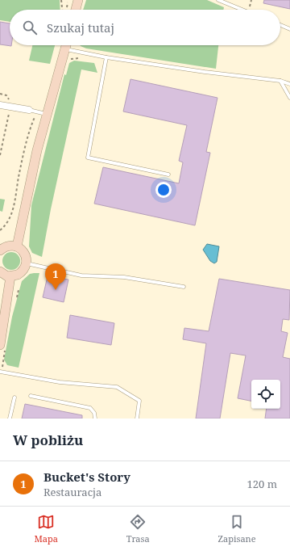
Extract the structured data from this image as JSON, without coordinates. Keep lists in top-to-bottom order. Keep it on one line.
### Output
{"page":{"search":"Szukaj tutaj","pins":"1","heading":"W pobliżu","list":[{"mark":"1","name":"Bucket's Story","note":"Restauracja","value":"120 m"}],"nav":["Mapa","Trasa","Zapisane"]}}
